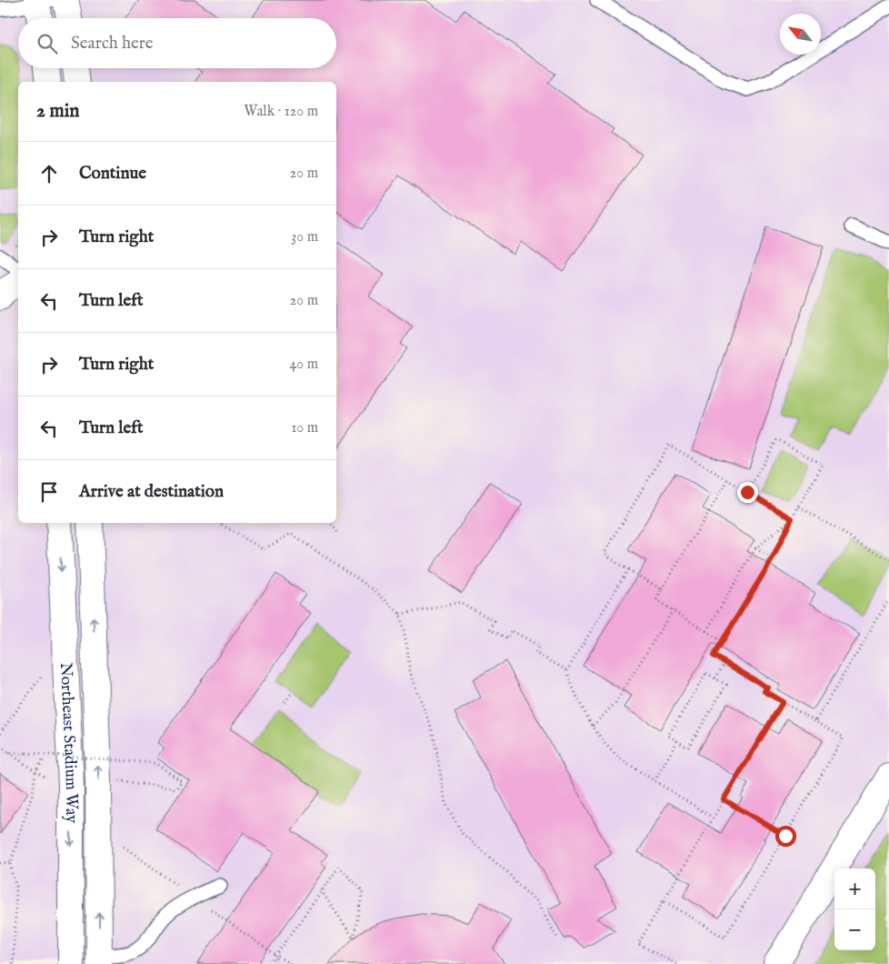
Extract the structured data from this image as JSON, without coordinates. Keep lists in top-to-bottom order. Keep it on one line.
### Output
{"streets":{"main road":["Northeast Stadium Way"]},"north":"top left","page":{"search":"Search here","heading":["2 min","Walk · 120 m"],"list":[["Continue","20 m"],["Turn right","30 m"],["Turn left","20 m"],["Turn right","40 m"],["Turn left","10 m"],"Arrive at destination"],"map_buttons":["+","−"]}}
